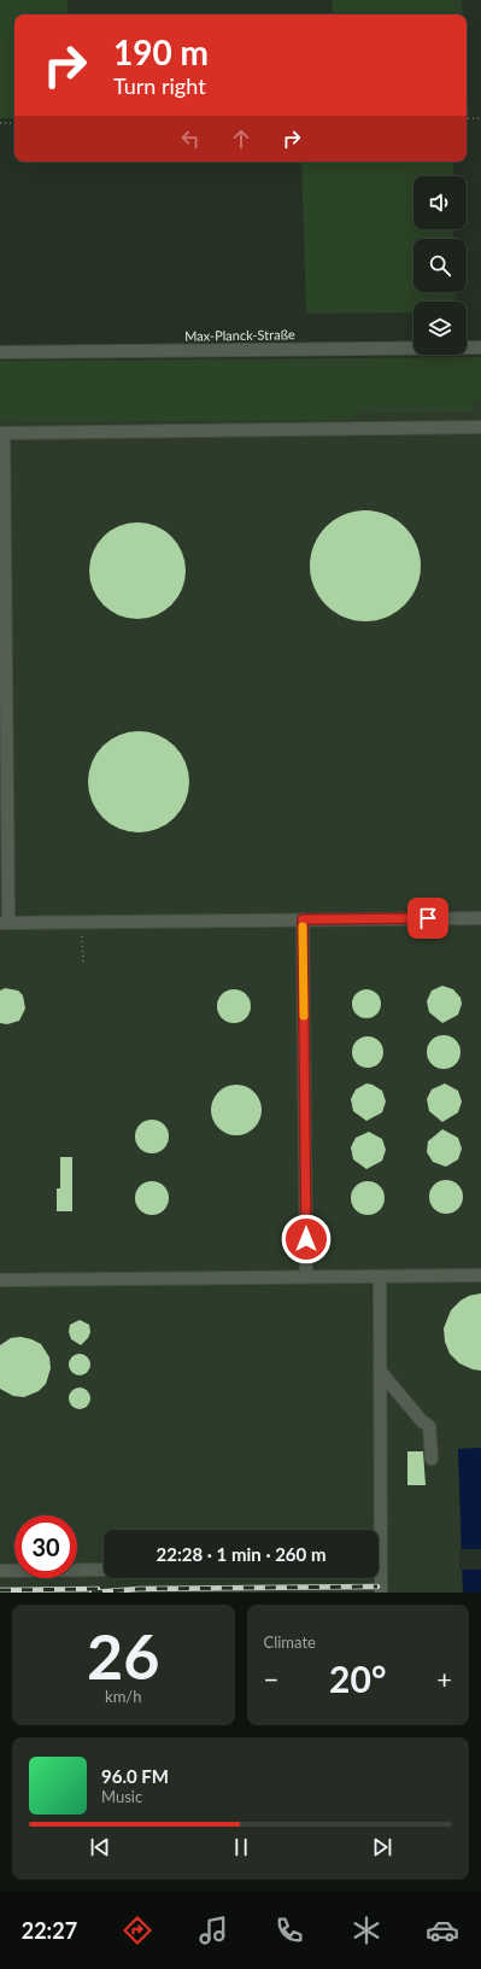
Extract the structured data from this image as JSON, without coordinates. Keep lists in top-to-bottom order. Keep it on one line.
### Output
{"streets":{"street":["Max-Planck-Straße"]},"page":{"turn":["190 m","Turn right"],"limit":"30","trip":"22:28 · 1 min · 260 m","tile":[["26","km/h"],"Climate"],"heat":["−","20°","+"],"song":["96.0 FM","Music"],"tabs":"22:27"}}
